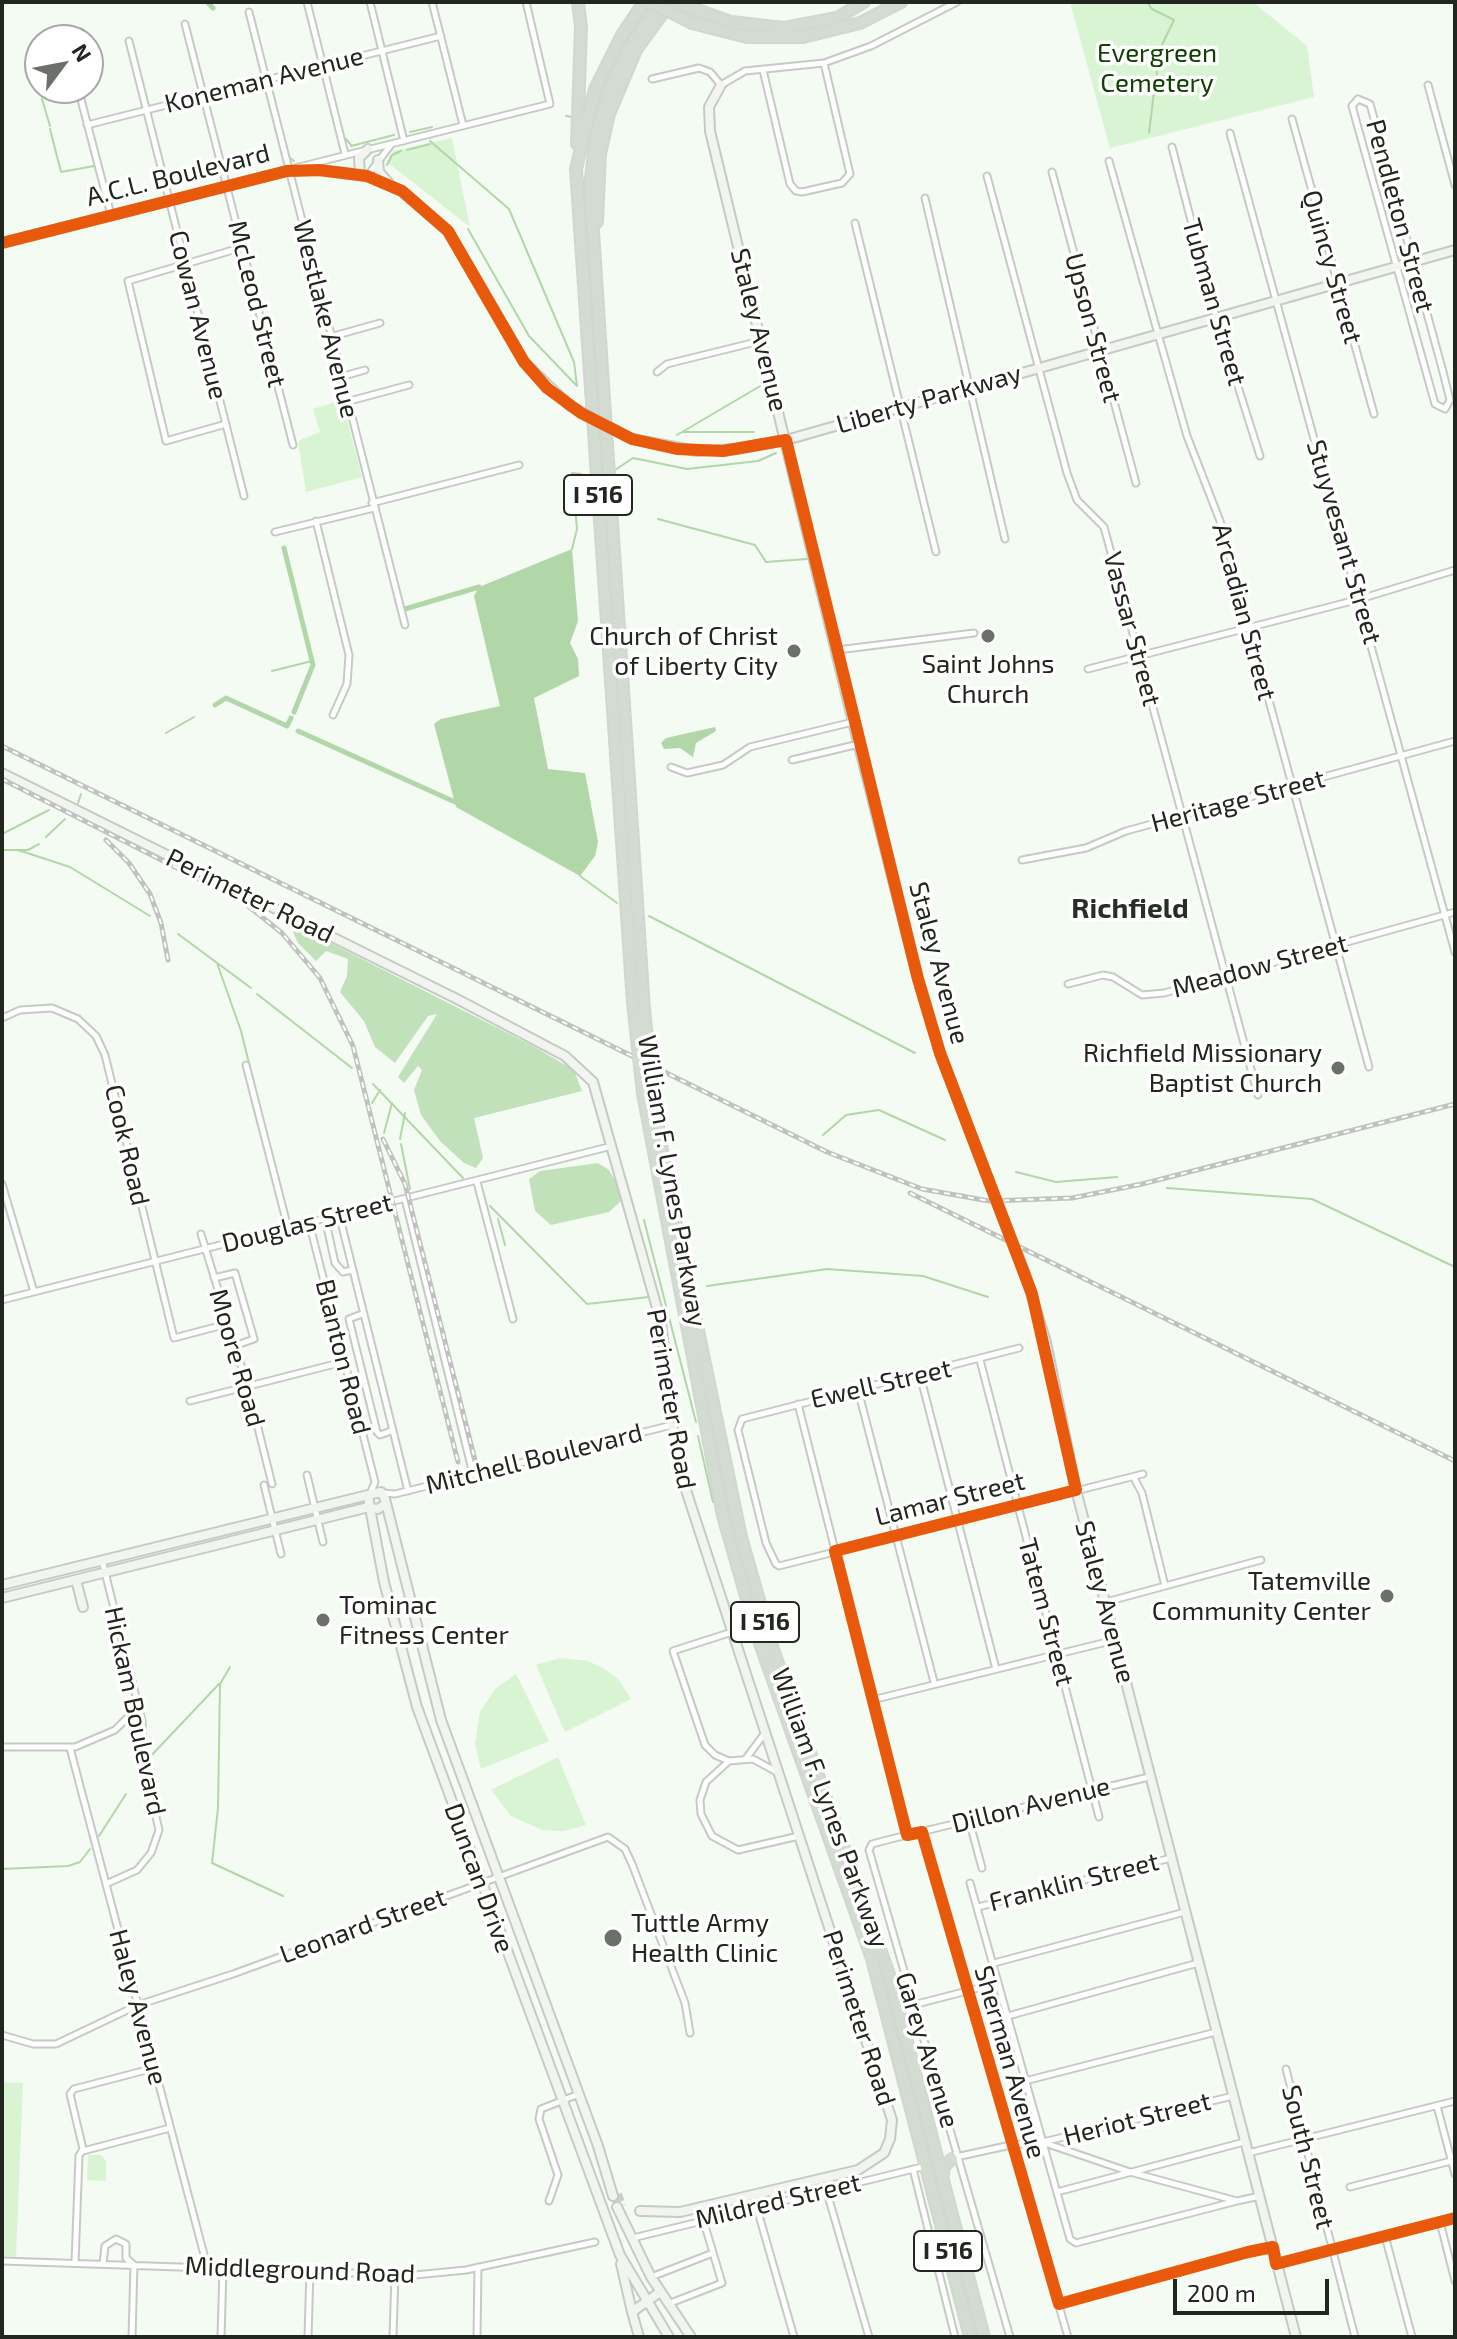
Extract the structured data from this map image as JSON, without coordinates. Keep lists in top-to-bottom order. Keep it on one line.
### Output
{"streets":{"highway":["I 516","William F. Lynes Parkway"],"street":["Koneman Avenue","A.C.L. Boulevard","Pendleton Street","Quincy Street","Tubman Street","McLeod Street","Cowan Avenue","Westlake Avenue","Upson Street","Staley Avenue","Liberty Parkway","Stuyvesant Street","Arcadian Street","Vassar Street","Heritage Street","Perimeter Road","Meadow Street","Cook Road","Douglas Street","Blanton Road","Moore Road","Ewell Street","Mitchell Boulevard","Lamar Street","Tatem Street","Hickam Boulevard","Dillon Avenue","Duncan Drive","Franklin Street","Leonard Street","Haley Avenue","Garey Avenue","Sherman Avenue","Heriot Street","South Street","Mildred Street","Middleground Road"]},"crossings":[["Koneman Avenue","McLeod Street"],["Koneman Avenue","Cowan Avenue"],["Koneman Avenue","Westlake Avenue"],["A.C.L. Boulevard","McLeod Street"],["A.C.L. Boulevard","Cowan Avenue"],["A.C.L. Boulevard","Westlake Avenue"],["A.C.L. Boulevard","Liberty Parkway"],["Pendleton Street","Liberty Parkway"],["Quincy Street","Liberty Parkway"],["Tubman Street","Liberty Parkway"],["Upson Street","Liberty Parkway"],["Staley Avenue","Liberty Parkway"],["Staley Avenue","Lamar Street"],["Staley Avenue","Dillon Avenue"],["Staley Avenue","Franklin Street"],["Staley Avenue","Heriot Street"],["Liberty Parkway","Stuyvesant Street"],["Liberty Parkway","Arcadian Street"],["Liberty Parkway","Vassar Street"],["Stuyvesant Street","Heritage Street"],["Stuyvesant Street","Meadow Street"],["Arcadian Street","Heritage Street"],["Arcadian Street","Meadow Street"],["Vassar Street","Heritage Street"],["Vassar Street","Meadow Street"],["Perimeter Road","Douglas Street"],["Perimeter Road","Mitchell Boulevard"],["Cook Road","Douglas Street"],["Cook Road","Moore Road"],["William F. Lynes Parkway","Mildred Street"],["Douglas Street","Blanton Road"],["Douglas Street","Moore Road"],["Blanton Road","Mitchell Boulevard"],["Blanton Road","Duncan Drive"],["Ewell Street","Lamar Street"],["Ewell Street","Tatem Street"],["Mitchell Boulevard","Hickam Boulevard"],["Mitchell Boulevard","Duncan Drive"],["Lamar Street","Tatem Street"],["Tatem Street","Dillon Avenue"],["Hickam Boulevard","Haley Avenue"],["Dillon Avenue","Garey Avenue"],["Dillon Avenue","Sherman Avenue"],["Duncan Drive","Leonard Street"],["Leonard Street","Haley Avenue"],["Haley Avenue","Middleground Road"]],"districts":["Richfield"],"parks":["Evergreen Cemetery"],"places":["Saint Johns Church","Church of Christ of Liberty City","Richfield Missionary Baptist Church","Tatemville Community Center","Tominac Fitness Center","Tuttle Army Health Clinic"],"scale_bar":"200 m","north":"top right"}
